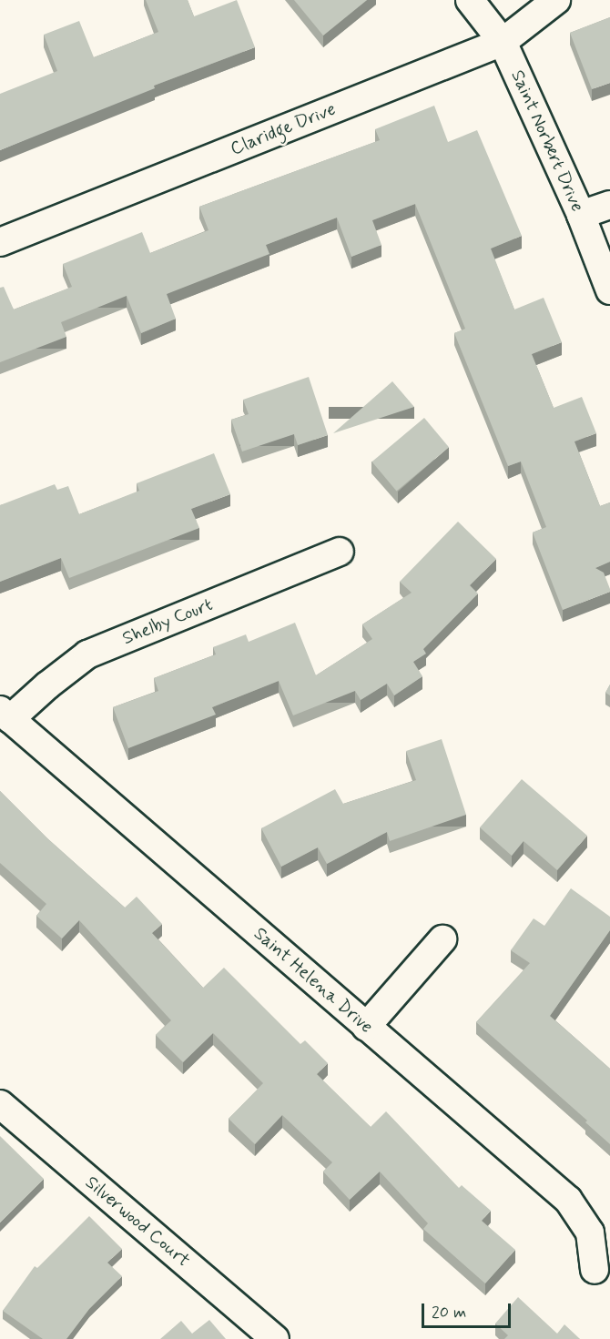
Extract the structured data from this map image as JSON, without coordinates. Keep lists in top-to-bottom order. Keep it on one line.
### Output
{"streets":{"street":["Claridge Drive","Saint Norbert Drive","Shelby Court","Saint Helena Drive","Silverwood Court"]},"crossings":[["Claridge Drive","Saint Norbert Drive"],["Shelby Court","Saint Helena Drive"]],"scale_bar":"20 m"}
